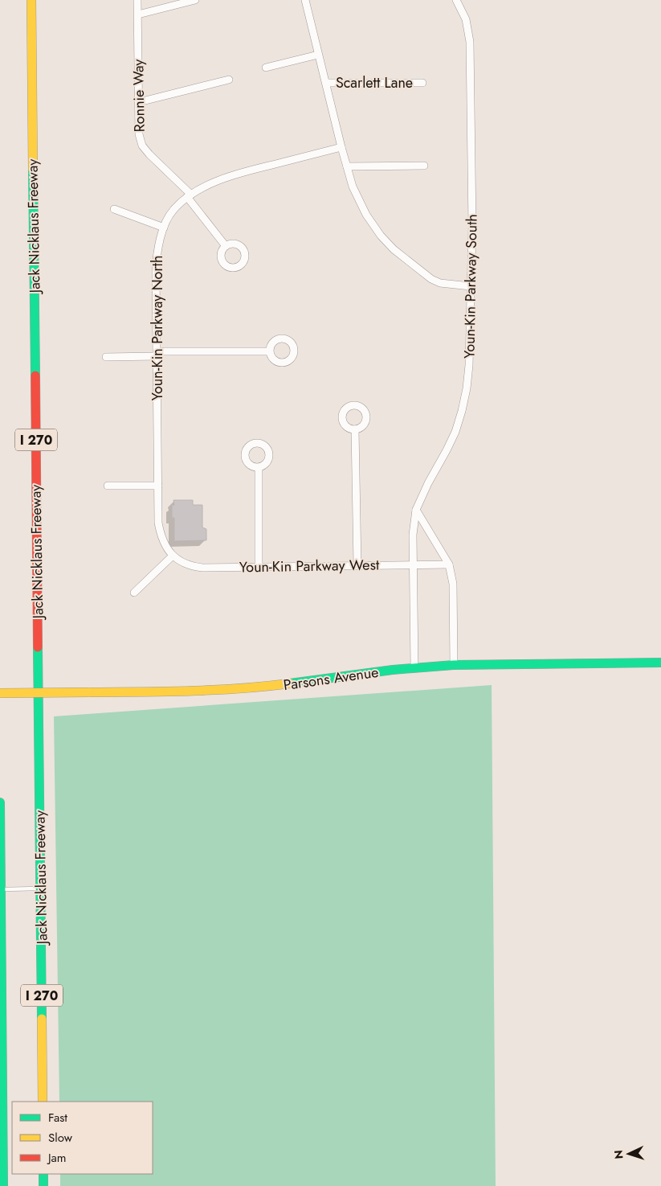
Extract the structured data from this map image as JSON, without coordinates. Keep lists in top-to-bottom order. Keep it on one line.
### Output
{"streets":{"main road":["Jack Nicklaus Freeway","I 270","Parsons Avenue"],"street":["Scarlett Lane","Ronnie Way","Youn-Kin Parkway South","Youn-Kin Parkway North","Youn-Kin Parkway West"]},"crossings":[["Scarlett Lane","Youn-Kin Parkway South"],["Scarlett Lane","Youn-Kin Parkway North"],["Ronnie Way","Youn-Kin Parkway North"],["Youn-Kin Parkway South","Youn-Kin Parkway West"],["Youn-Kin Parkway South","Parsons Avenue"],["Youn-Kin Parkway North","Youn-Kin Parkway West"]],"legend":["Fast","Slow","Jam"],"north":"left"}
